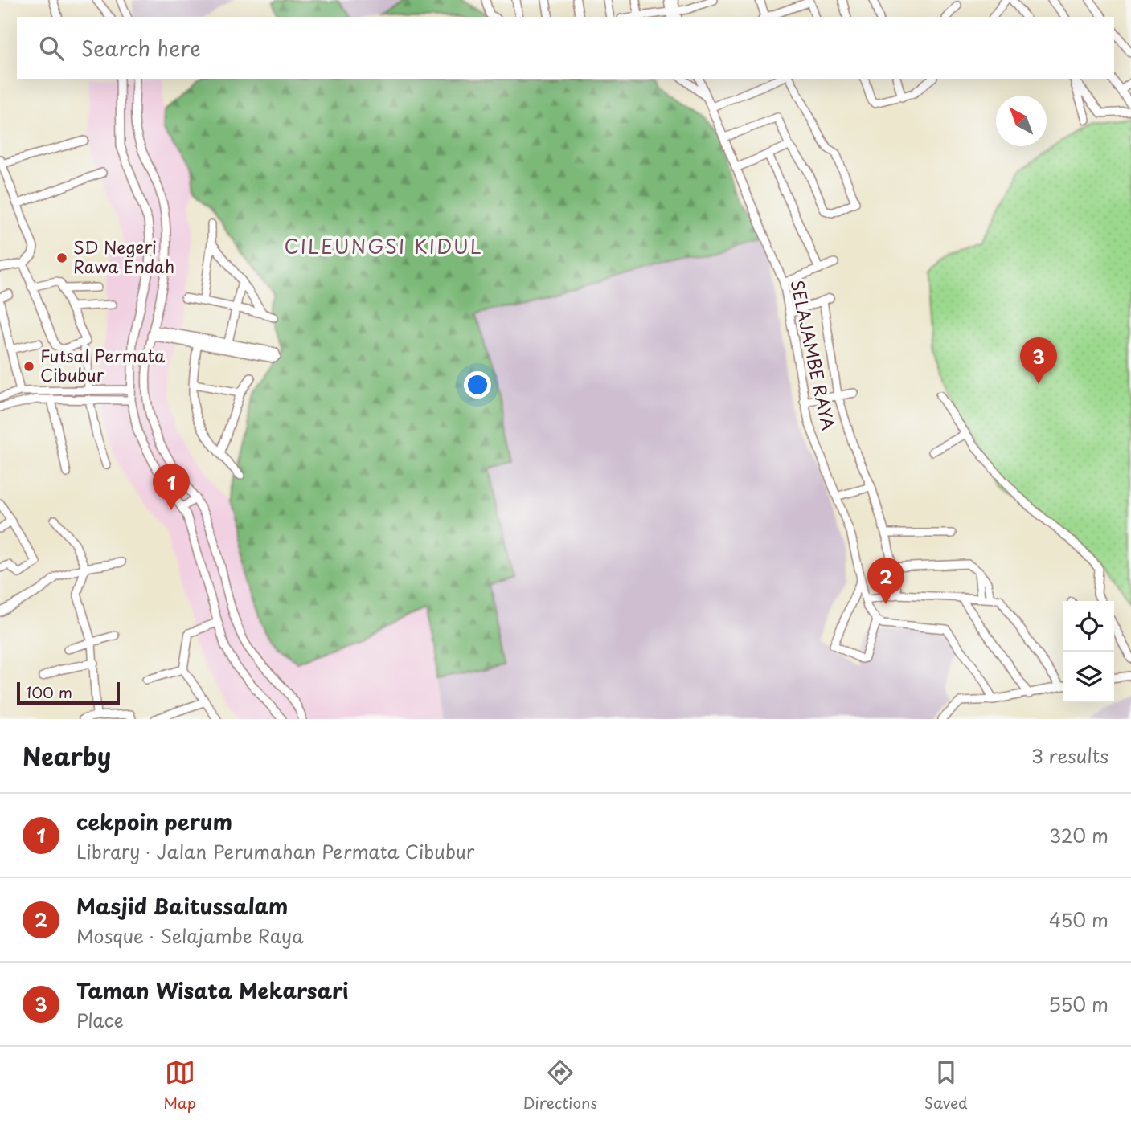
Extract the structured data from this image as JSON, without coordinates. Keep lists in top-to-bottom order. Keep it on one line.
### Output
{"streets":{"street":["SELAJAMBE RAYA"]},"districts":["CILEUNGSI KIDUL"],"places":["SD Negeri Rawa Endah","Futsal Permata Cibubur"],"scale_bar":"100 m","north":"top left","page":{"search":"Search here","pins":["3","1","2"],"scale":"100 m","heading":["Nearby","3 results"],"list":[{"mark":"1","name":"cekpoin perum","note":"Library · Jalan Perumahan Permata Cibubur","value":"320 m"},{"mark":"2","name":"Masjid Baitussalam","note":"Mosque · Selajambe Raya","value":"450 m"},{"mark":"3","name":"Taman Wisata Mekarsari","note":"Place","value":"550 m"}],"nav":["Map","Directions","Saved"]}}
